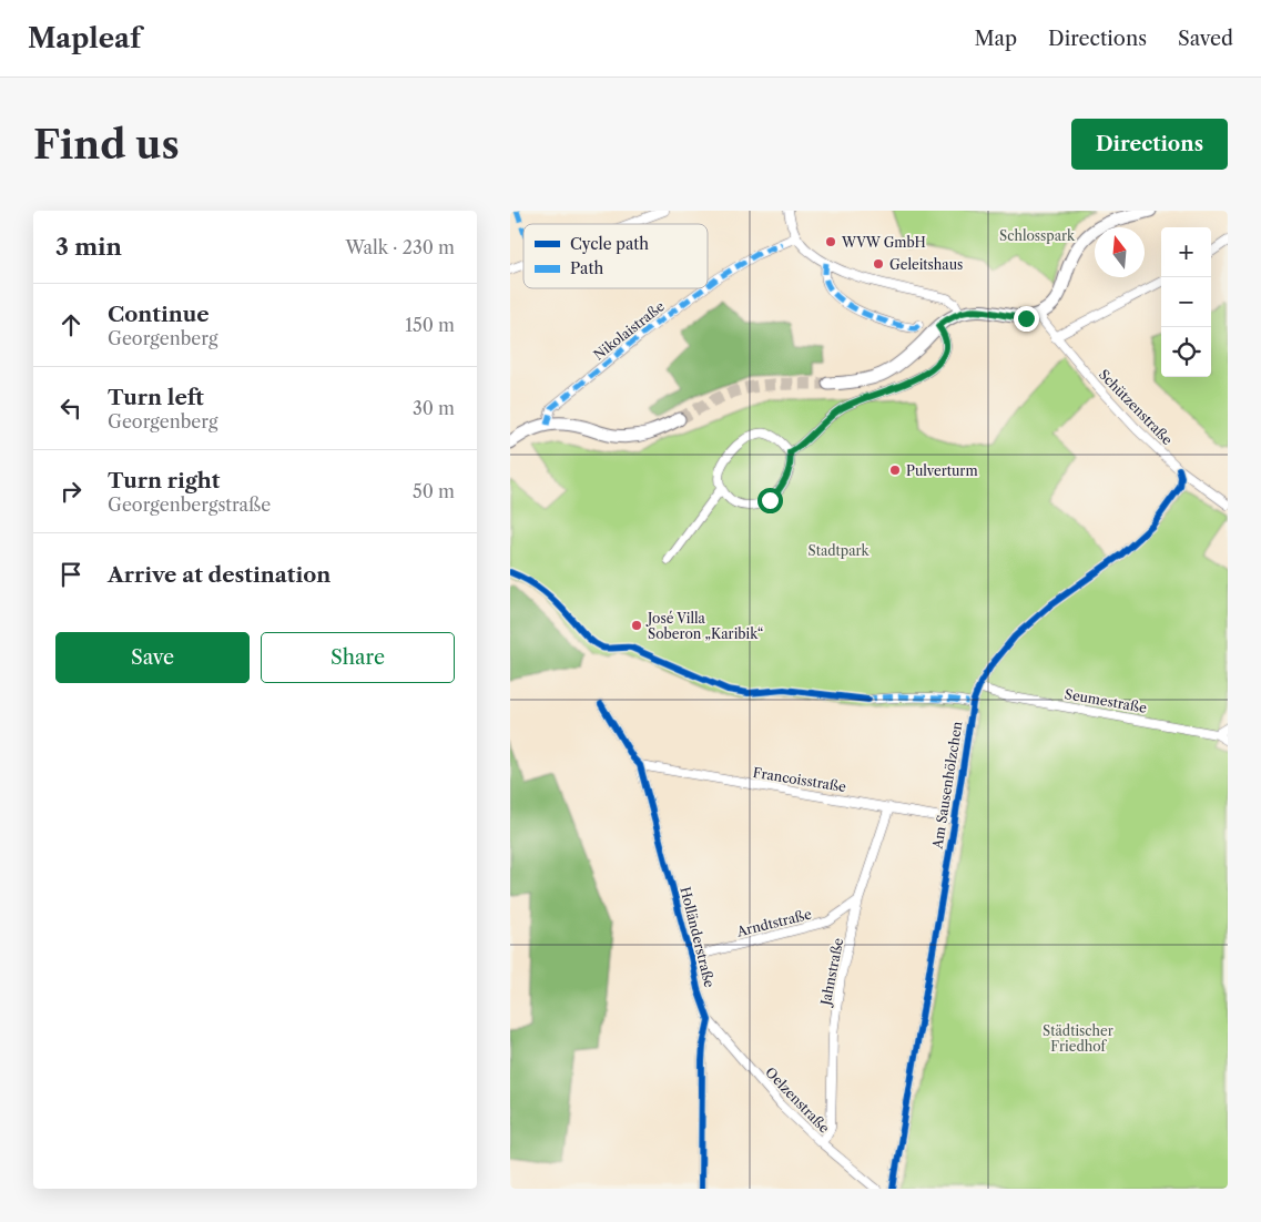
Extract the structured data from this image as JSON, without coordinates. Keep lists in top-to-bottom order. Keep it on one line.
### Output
{"streets":{"street":["Nikolaistraße","Schützenstraße","Seumestraße","Francoisstraße","Am Sausenhölzchen","Arndtstraße","Holländerstraße","Jahnstraße","Oelzenstraße"]},"crossings":[["Schützenstraße","Am Sausenhölzchen"],["Seumestraße","Am Sausenhölzchen"],["Francoisstraße","Am Sausenhölzchen"],["Francoisstraße","Holländerstraße"],["Francoisstraße","Jahnstraße"],["Arndtstraße","Holländerstraße"],["Arndtstraße","Jahnstraße"],["Holländerstraße","Oelzenstraße"],["Jahnstraße","Oelzenstraße"]],"parks":["Schlosspark","Stadtpark","Städtischer Friedhof"],"places":["WVW GmbH","Geleitshaus","Pulverturm","José Villa Soberon „Karibik“"],"legend":["Cycle path","Path"],"north":"top","page":{"header":"Mapleaf","nav":["Map","Directions","Saved"],"buttons":["Directions",["Save","Share"]],"title":"Find us","heading":["3 min","Walk · 230 m"],"map_buttons":["+","−"],"list":[["Continue","Georgenberg","150 m"],["Turn left","Georgenberg","30 m"],["Turn right","Georgenbergstraße","50 m"],"Arrive at destination"]}}
